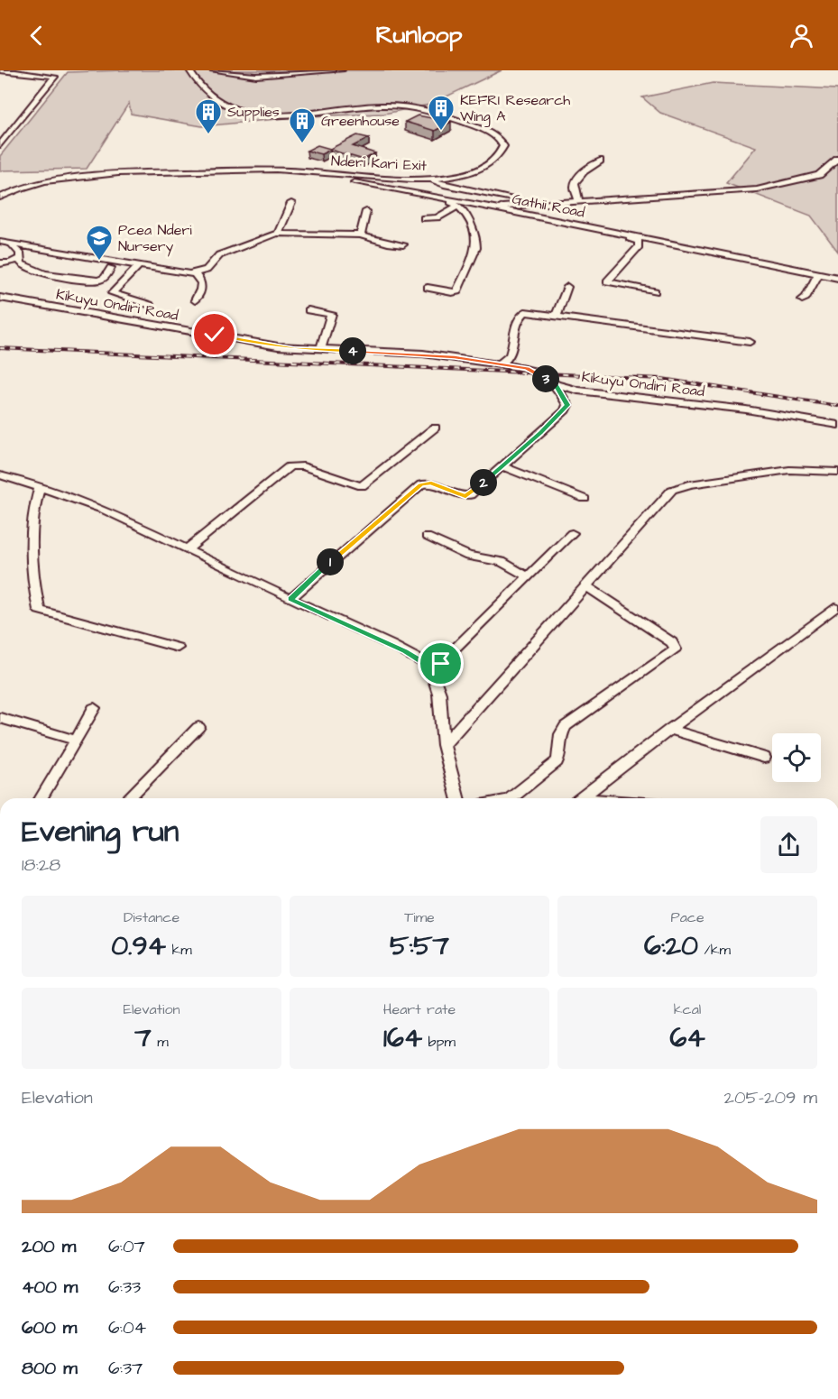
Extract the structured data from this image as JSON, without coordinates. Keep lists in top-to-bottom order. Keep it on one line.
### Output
{"streets":{"street":["Nderi Kari Exit","Gathii Road","Kikuyu Ondiri Road"]},"crossings":[["Nderi Kari Exit","Gathii Road"]],"places":{"building":["KEFRI Research Wing A","Supplies","Greenhouse"],"school or university":["Pcea Nderi Nursery"]},"page":{"header":"Runloop","pins":["4","3","2","1"],"heading":["Evening run","18:28"],"stats":[["Distance","0.94 km"],["Time","5:57"],["Pace","6:20 /km"],["Elevation","7 m"],["Heart rate","164 bpm"],["kcal","64"]],"chart":["Elevation","205–209 m"],"list":[{"name":"200 m","note":"6:07"},{"name":"400 m","note":"6:33"},{"name":"600 m","note":"6:04"},{"name":"800 m","note":"6:37"}]}}
